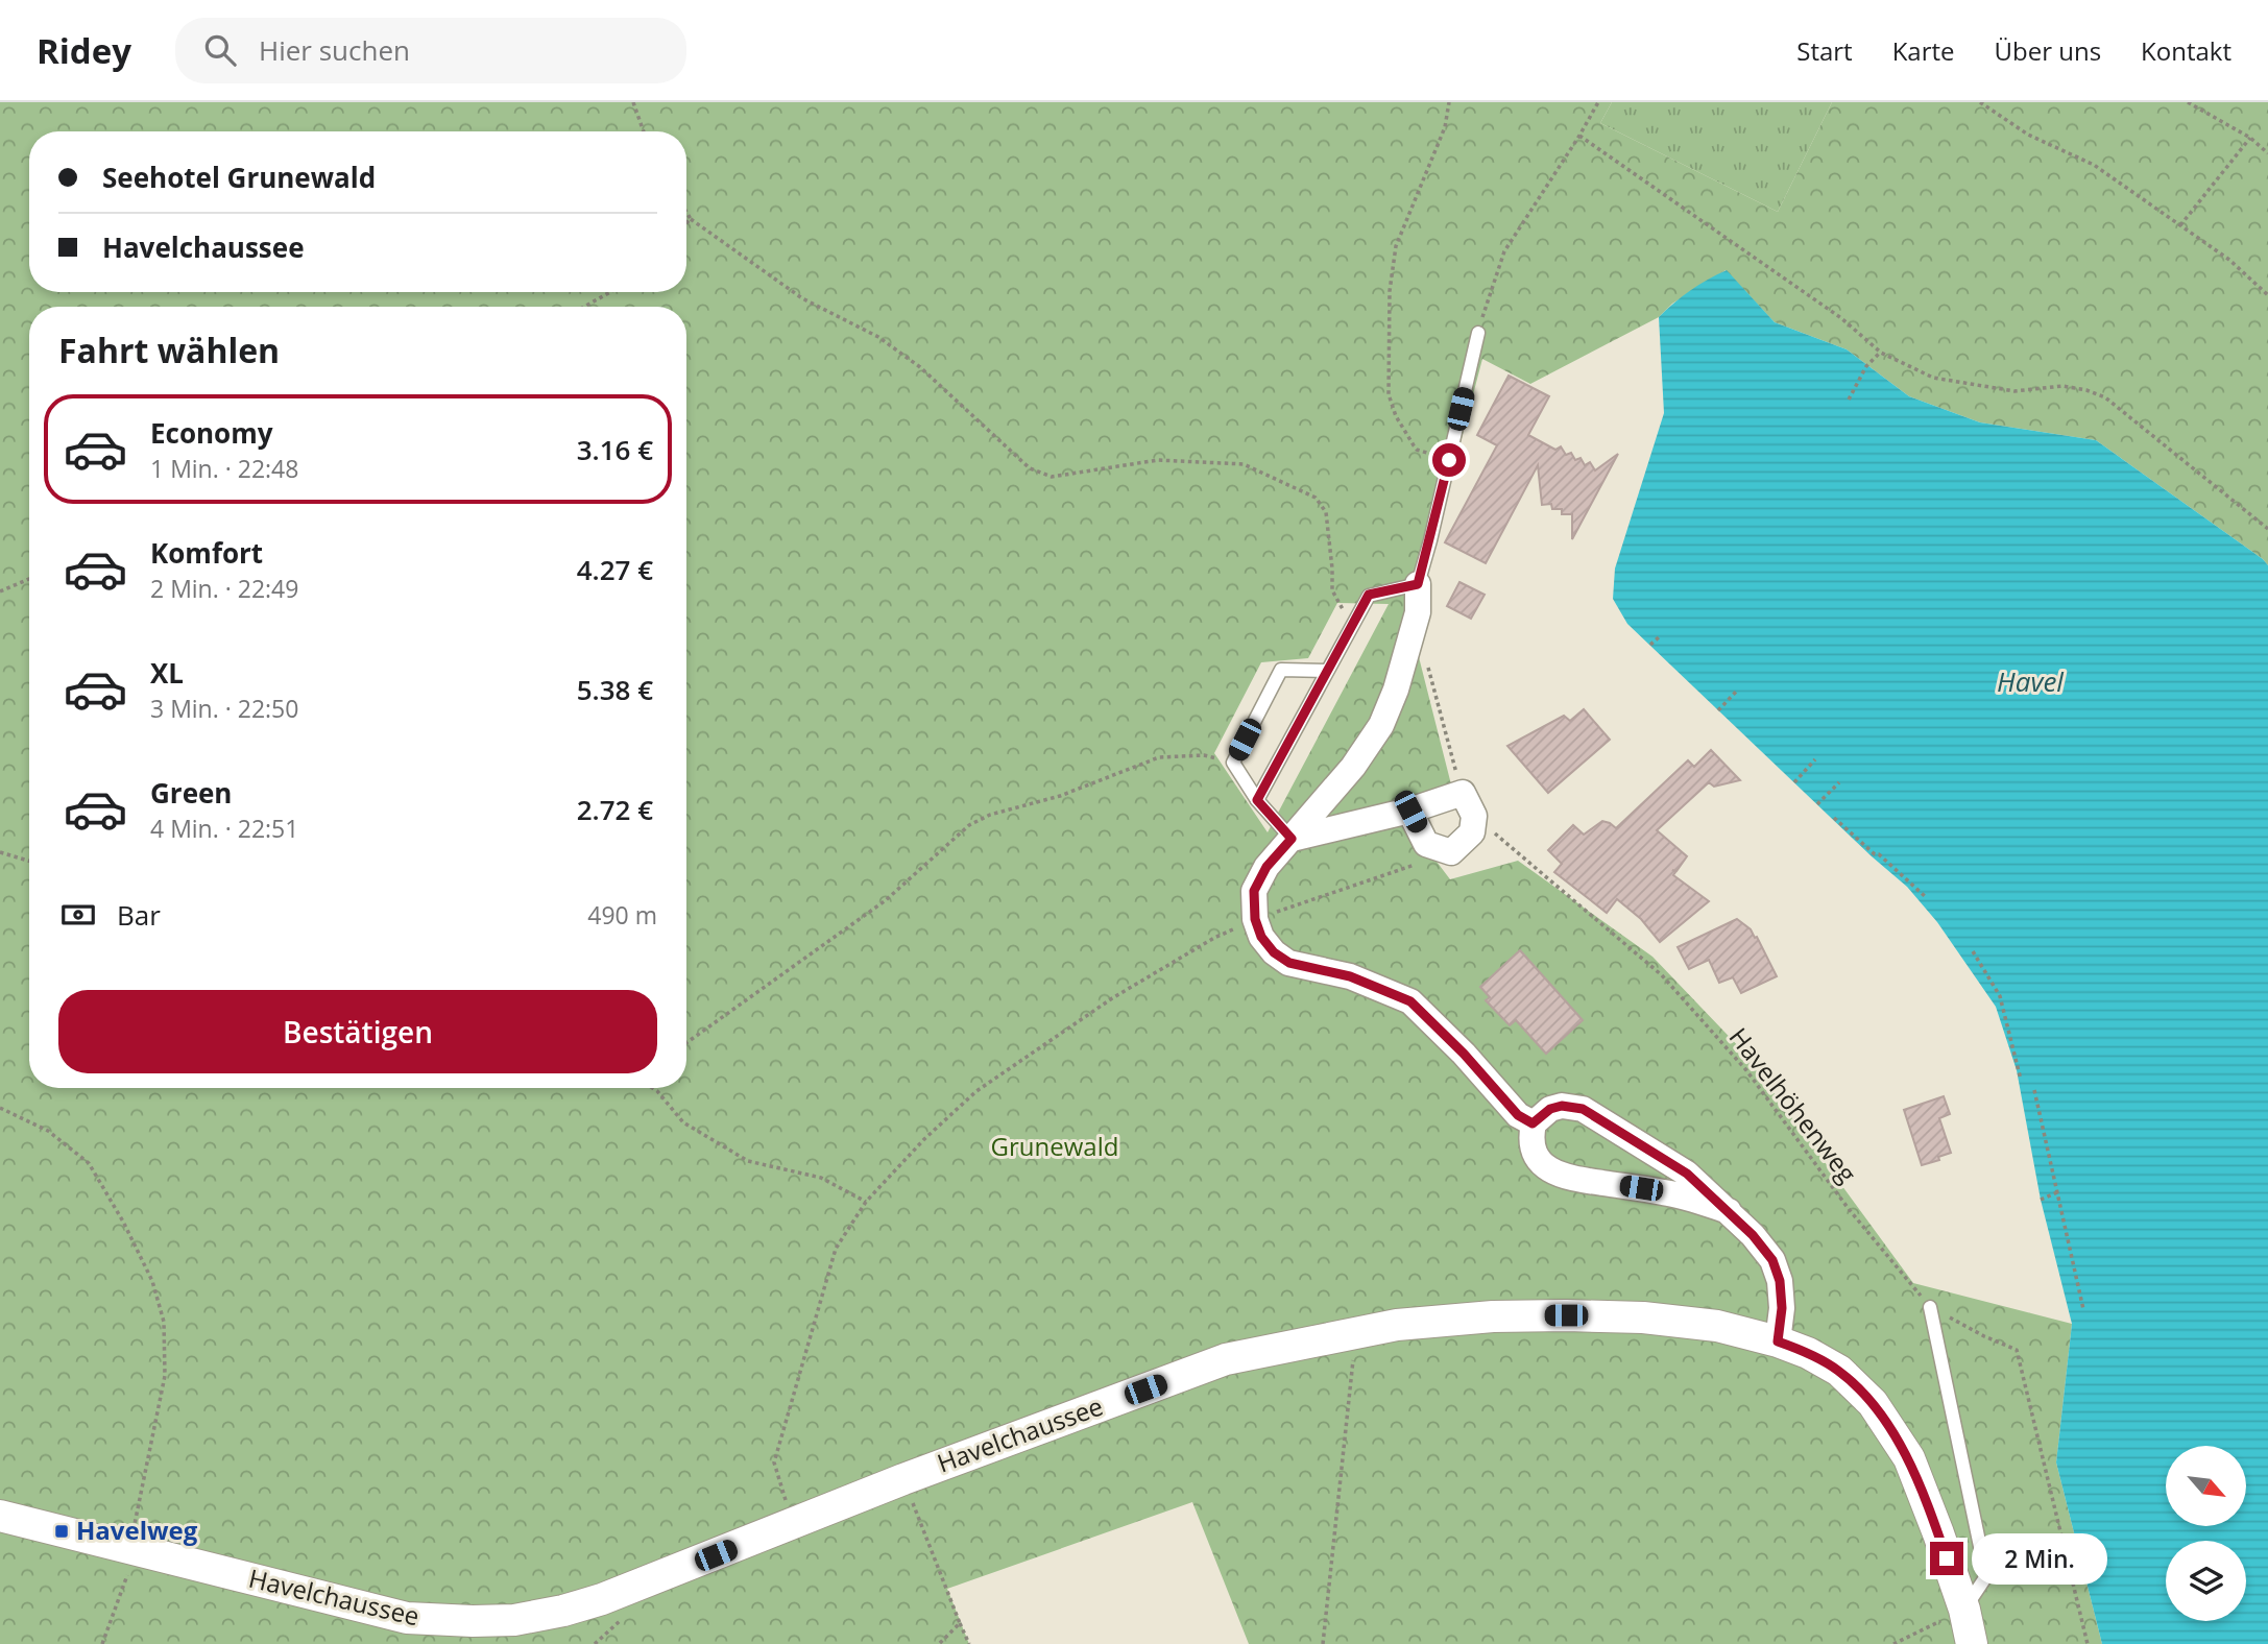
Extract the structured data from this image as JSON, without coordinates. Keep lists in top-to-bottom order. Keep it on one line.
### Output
{"streets":{"street":["Havelchaussee"],"path":["Havelhöhenweg"]},"water":["Havel"],"parks":["Grunewald"],"places":{"transit":["Havelweg"]},"north":"bottom right","page":{"header":"Ridey","search":"Hier suchen","nav":["Start","Karte","Über uns","Kontakt"],"banner":["Seehotel Grunewald","Havelchaussee"],"heading":"Fahrt wählen","list":[{"name":"Economy","note":"1 Min. · 22:48","value":"3.16 €"},{"name":"Komfort","note":"2 Min. · 22:49","value":"4.27 €"},{"name":"XL","note":"3 Min. · 22:50","value":"5.38 €"},{"name":"Green","note":"4 Min. · 22:51","value":"2.72 €"}],"pay":["Bar","490 m"],"buttons":"Bestätigen","bubble":"2 Min."}}
